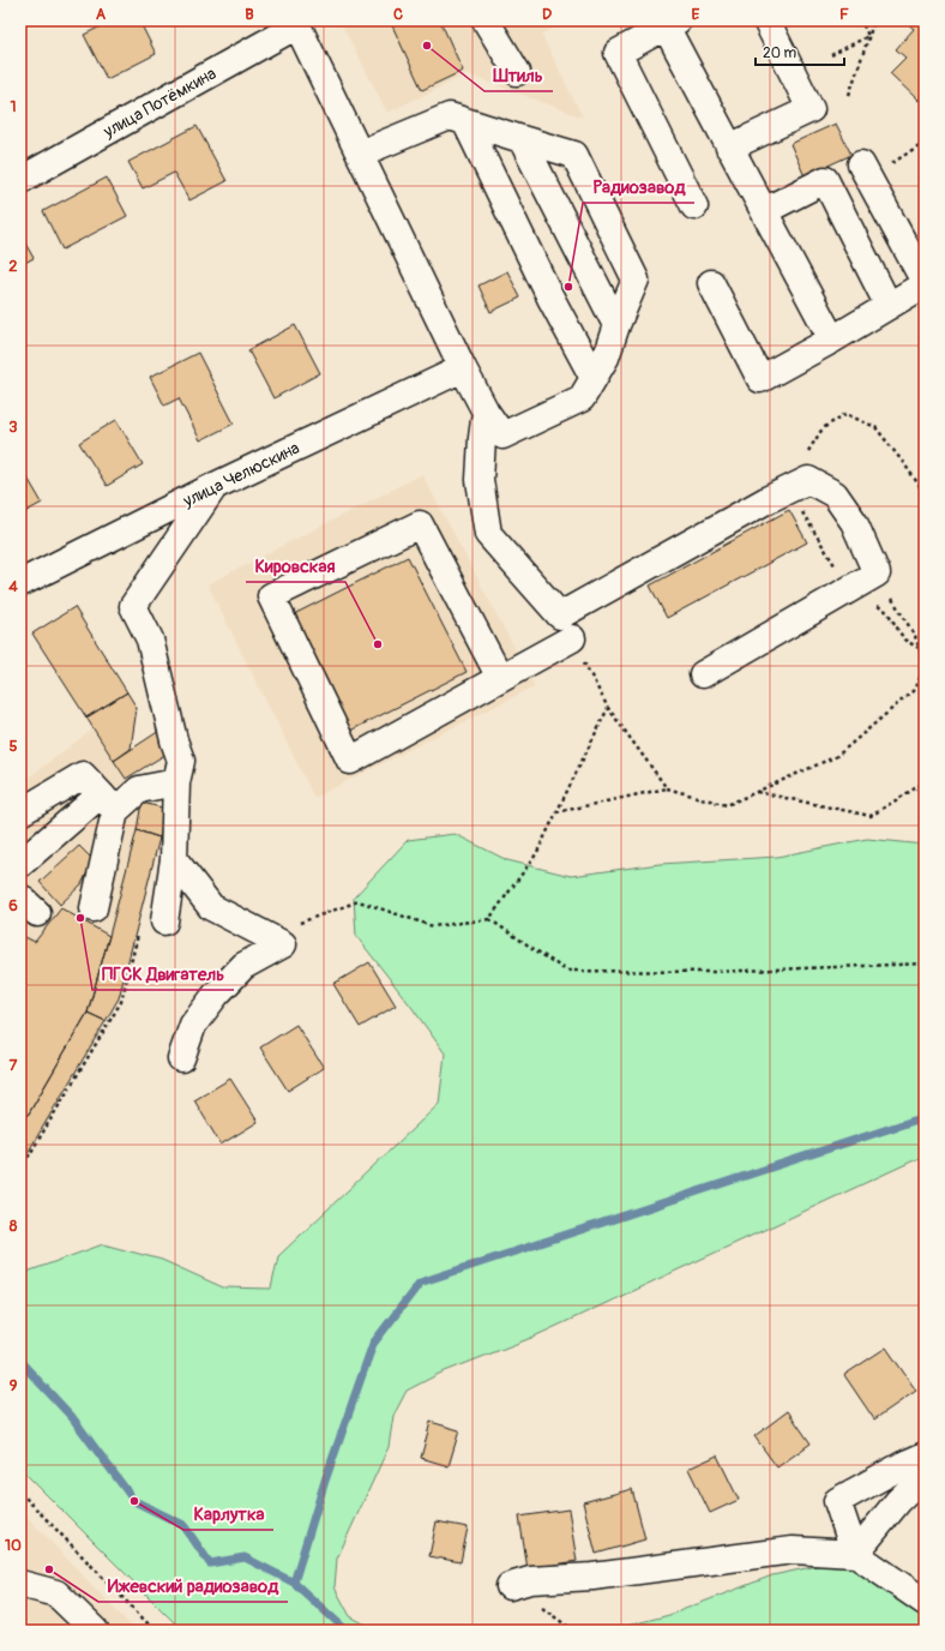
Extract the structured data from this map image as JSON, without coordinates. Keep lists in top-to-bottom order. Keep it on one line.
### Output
{"streets":{"street":["улица Потёмкина","улица Челюскина"]},"places":["Штиль","Радиозавод","Кировская","ПГСК Двигатель","Карлутка","Ижевский радиозавод"],"scale_bar":"20 m","grid":{"columns":["A","B","C","D","E","F"],"rows":["1","2","3","4","5","6","7","8","9","10"]}}
